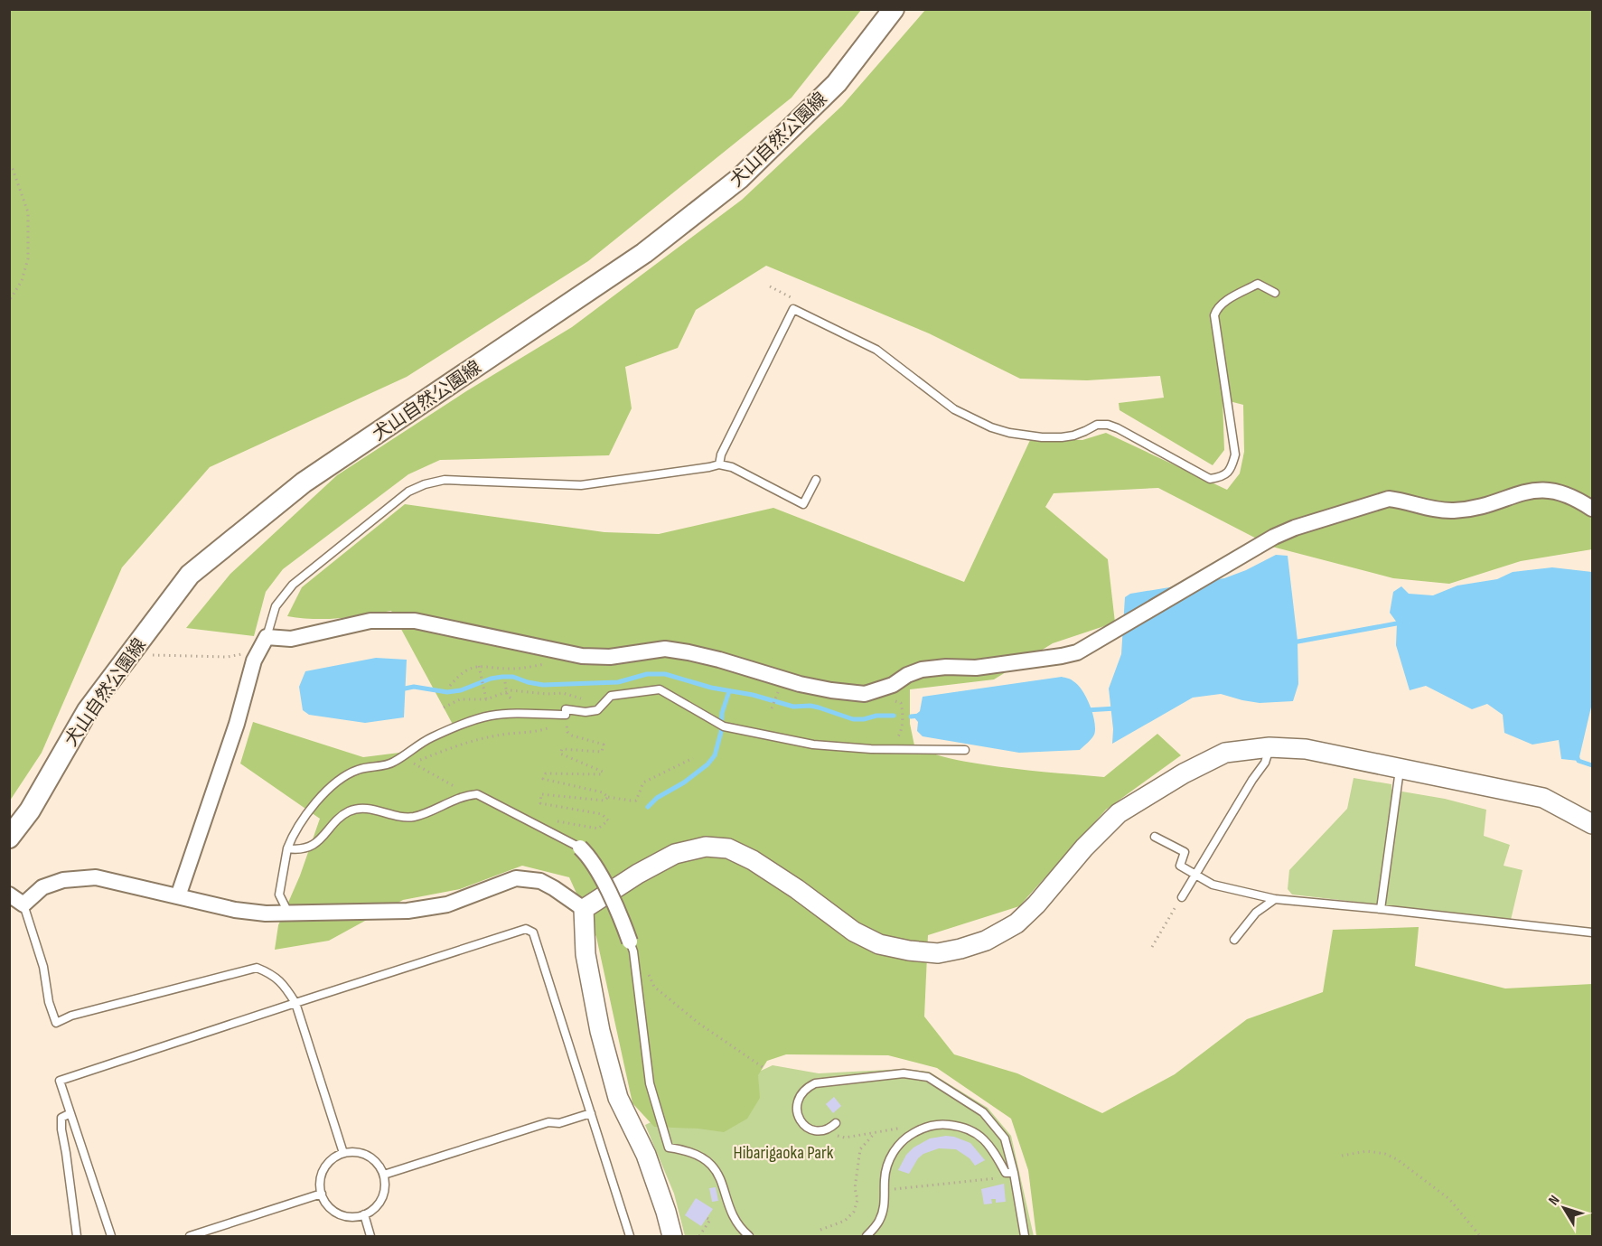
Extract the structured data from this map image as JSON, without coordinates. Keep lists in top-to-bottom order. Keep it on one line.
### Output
{"streets":{"main road":["犬山自然公園線"]},"parks":["Hibarigaoka Park"],"north":"top left"}
